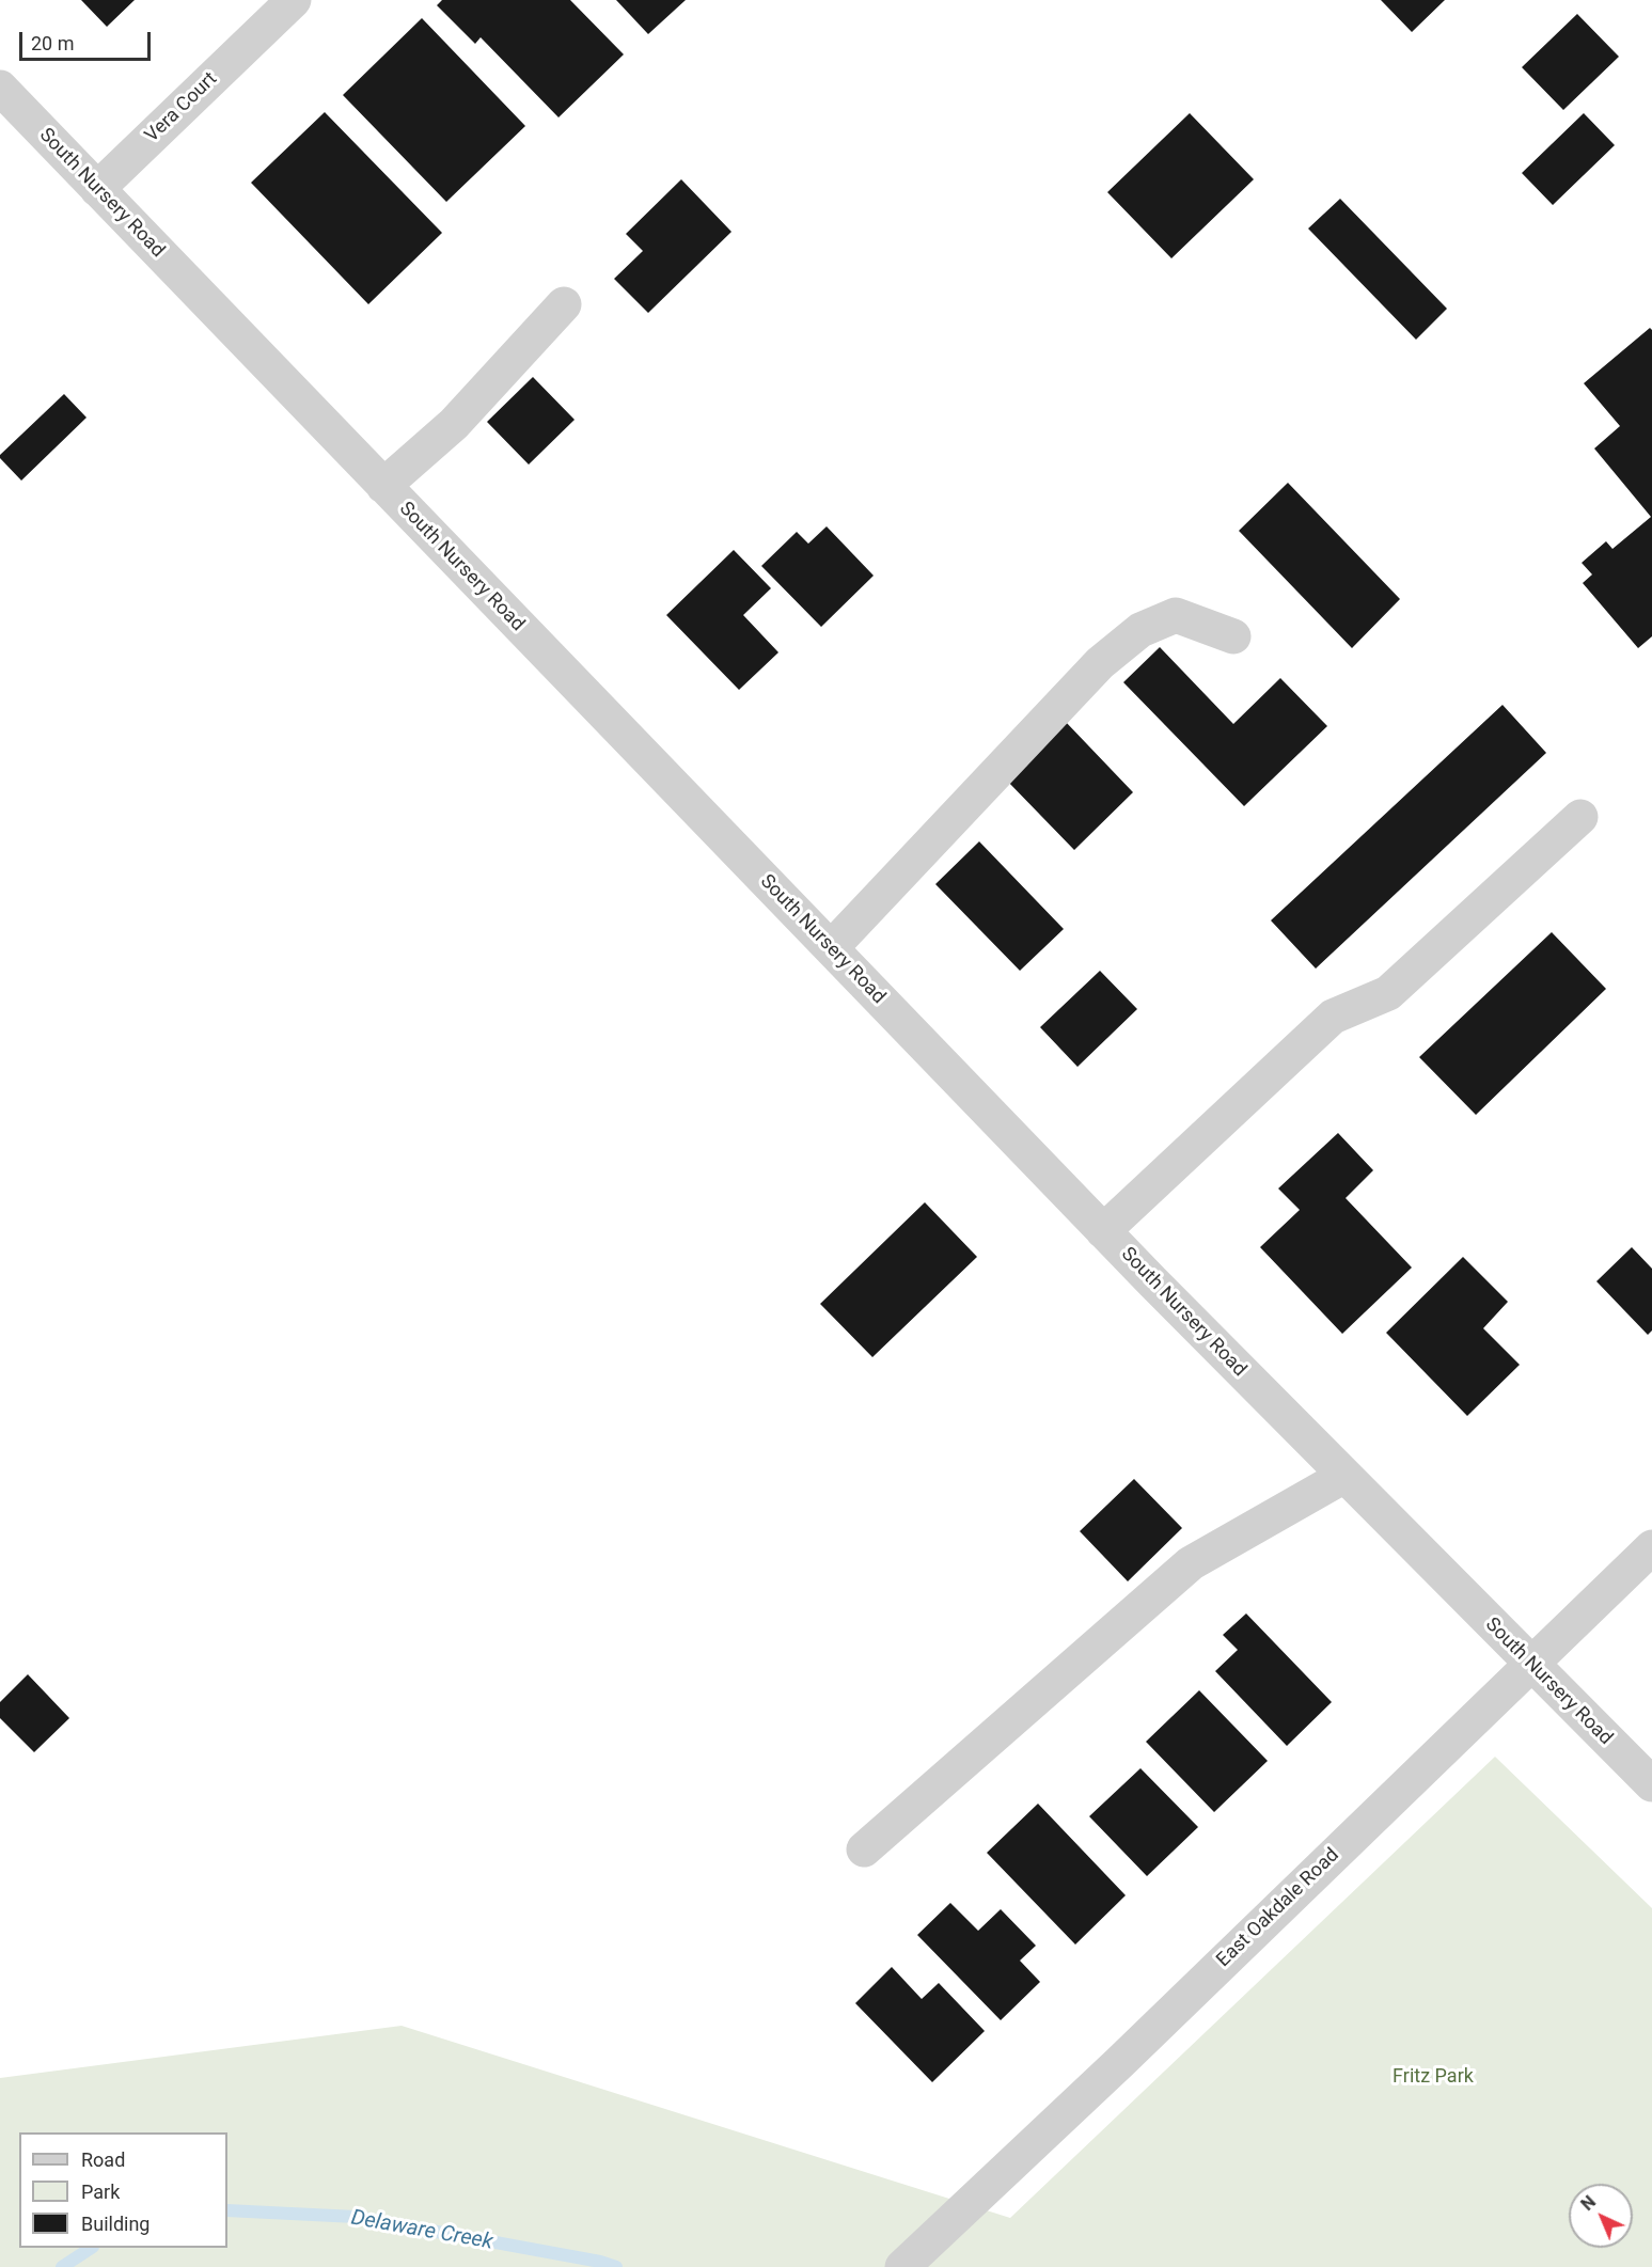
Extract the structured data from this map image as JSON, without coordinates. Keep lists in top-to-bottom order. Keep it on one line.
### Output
{"streets":{"street":["Vera Court","South Nursery Road","East Oakdale Road"]},"crossings":[["Vera Court","South Nursery Road"],["South Nursery Road","East Oakdale Road"]],"water":["Delaware Creek"],"parks":["Fritz Park"],"legend":["Road","Park","Building"],"scale_bar":"20 m","north":"top left"}
